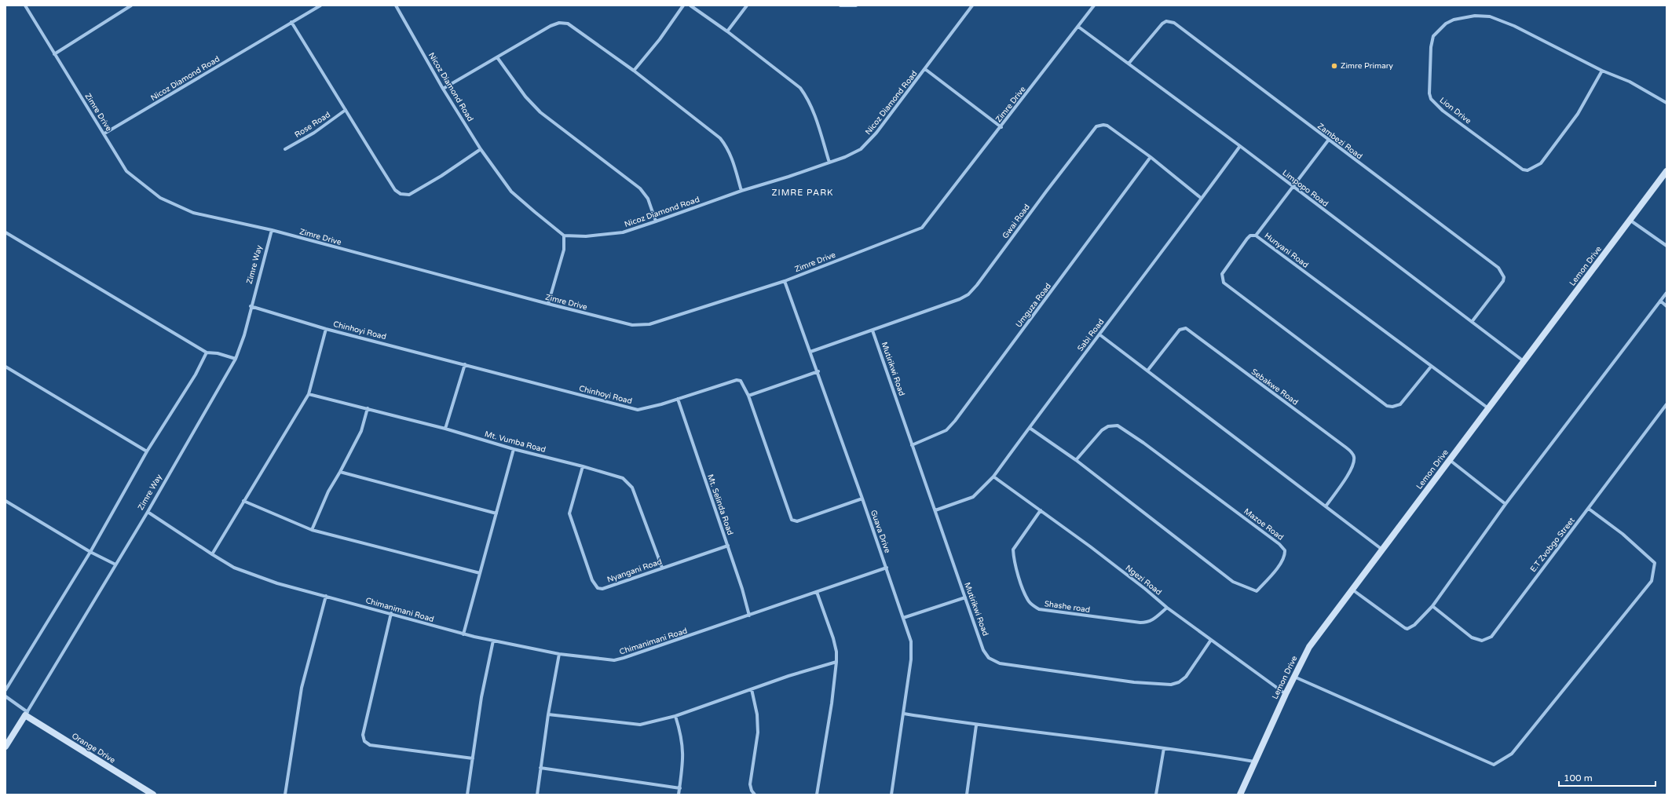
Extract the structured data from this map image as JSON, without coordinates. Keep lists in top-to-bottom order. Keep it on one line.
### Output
{"streets":{"street":["Nicoz Diamond Road","Zimre Drive","Lion Drive","Rose Road","Zambezi Road","Limpopo Road","Gwai Road","Hunyani Road","Zimre Way","Lemon Drive","Umguza Road","Chinhoyi Road","Sabi Road","Mutirikwi Road","Sebakwe Road","Mt. Vumba Road","Mt. Selinda Road","Mazoe Road","Guava Drive","E.T Zvobgo Street","Nyangani Road","Ngezi Road","Shashe road","Chimanimani Road","Orange Drive"]},"crossings":[["Nicoz Diamond Road","Zimre Drive"],["Zimre Drive","Limpopo Road"],["Zimre Drive","Zimre Way"],["Zimre Drive","Guava Drive"],["Zambezi Road","Limpopo Road"],["Limpopo Road","Lemon Drive"],["Limpopo Road","Sabi Road"],["Gwai Road","Umguza Road"],["Gwai Road","Sabi Road"],["Gwai Road","Mutirikwi Road"],["Gwai Road","Guava Drive"],["Hunyani Road","Lemon Drive"],["Zimre Way","Chinhoyi Road"],["Zimre Way","Chimanimani Road"],["Zimre Way","Orange Drive"],["Lemon Drive","Ngezi Road"],["Umguza Road","Mutirikwi Road"],["Chinhoyi Road","Mt. Selinda Road"],["Chinhoyi Road","Guava Drive"],["Sabi Road","Mutirikwi Road"],["Sabi Road","Mazoe Road"],["Sabi Road","Ngezi Road"],["Mutirikwi Road","Ngezi Road"],["Mt. Vumba Road","Nyangani Road"],["Mt. Selinda Road","Nyangani Road"],["Mt. Selinda Road","Chimanimani Road"],["Guava Drive","Chimanimani Road"],["Ngezi Road","Shashe road"]],"districts":["ZIMRE PARK"],"places":["Zimre Primary"],"scale_bar":"100 m"}
